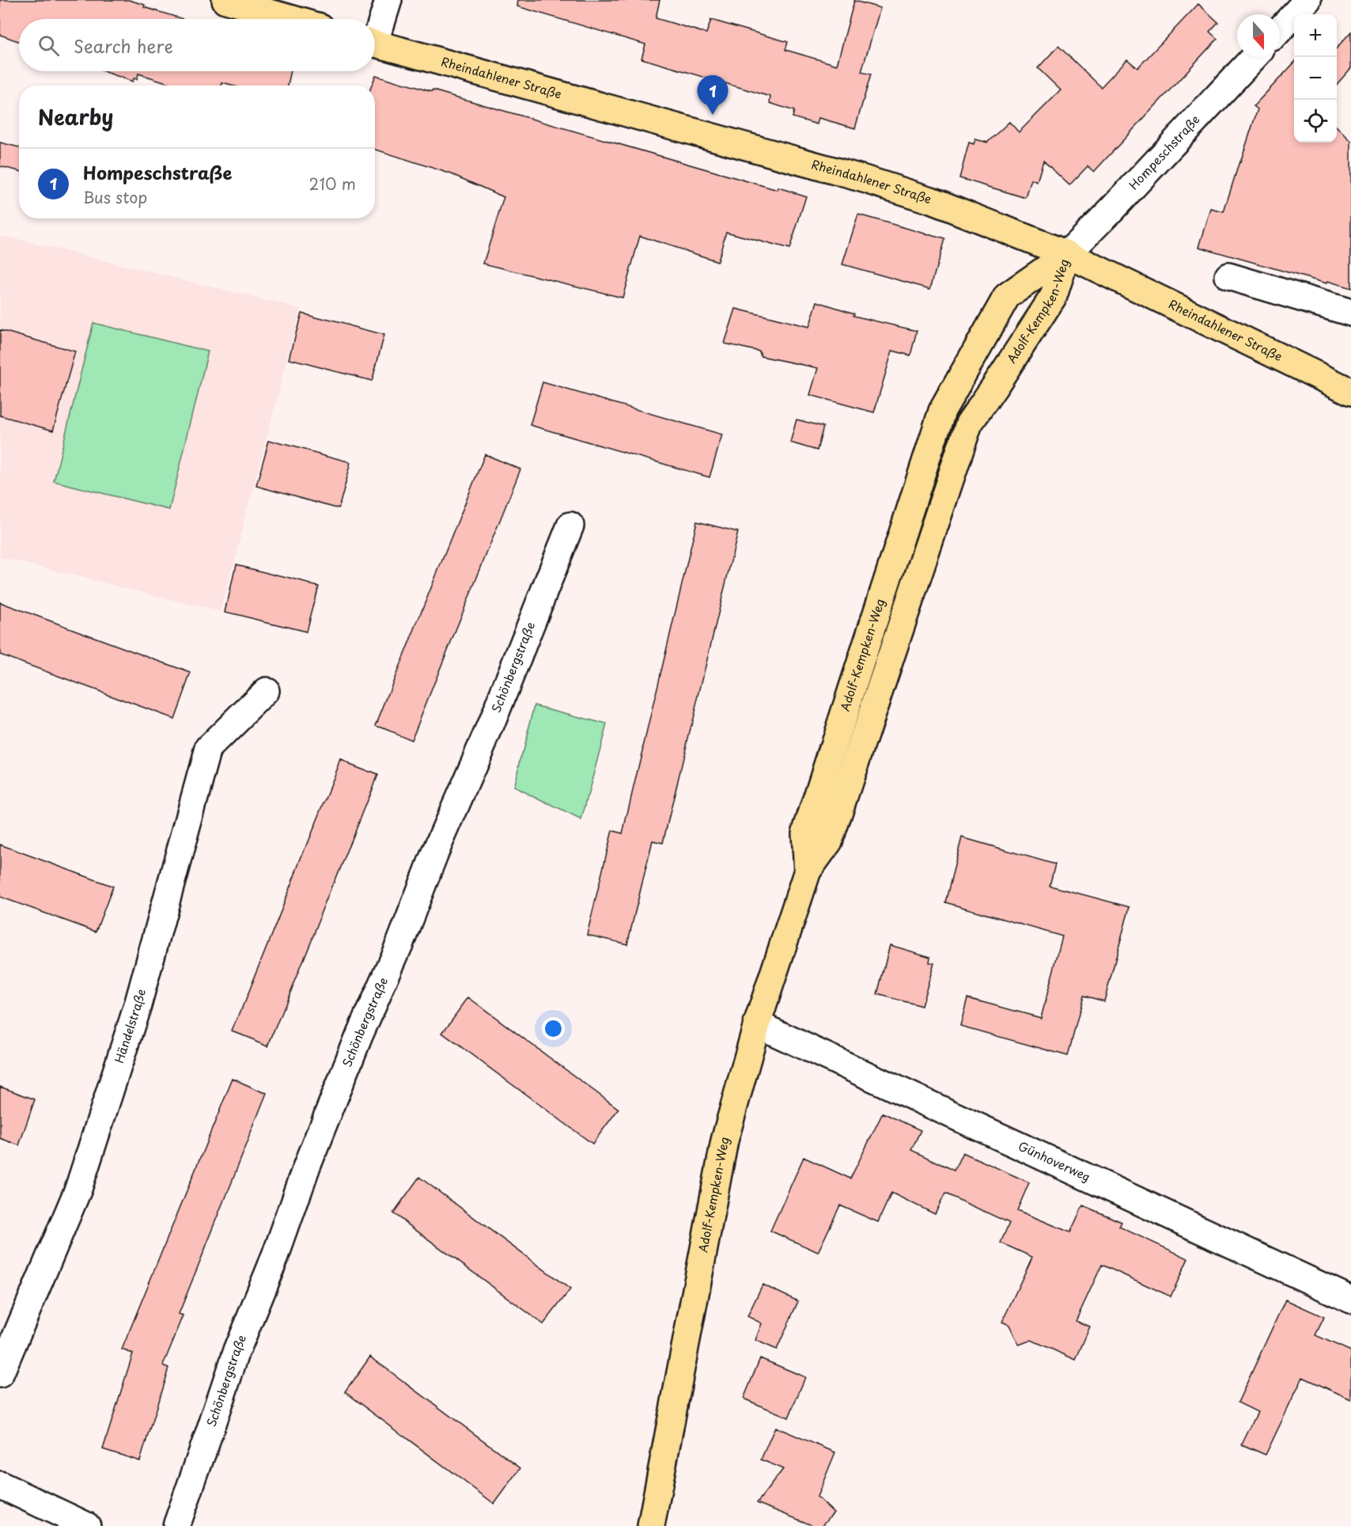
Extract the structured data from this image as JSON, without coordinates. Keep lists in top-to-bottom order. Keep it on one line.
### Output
{"streets":{"main road":["Rheindahlener Straße","Adolf-Kempken-Weg"],"street":["Hompeschstraße","Schönbergstraße","Händelstraße","Günhoverweg"]},"crossings":[["Rheindahlener Straße","Hompeschstraße"],["Rheindahlener Straße","Adolf-Kempken-Weg"],["Hompeschstraße","Adolf-Kempken-Weg"],["Adolf-Kempken-Weg","Günhoverweg"]],"north":"bottom","page":{"map_buttons":["+","−"],"search":"Search here","pins":"1","heading":"Nearby","list":[{"mark":"1","name":"Hompeschstraße","note":"Bus stop","value":"210 m"}]}}
